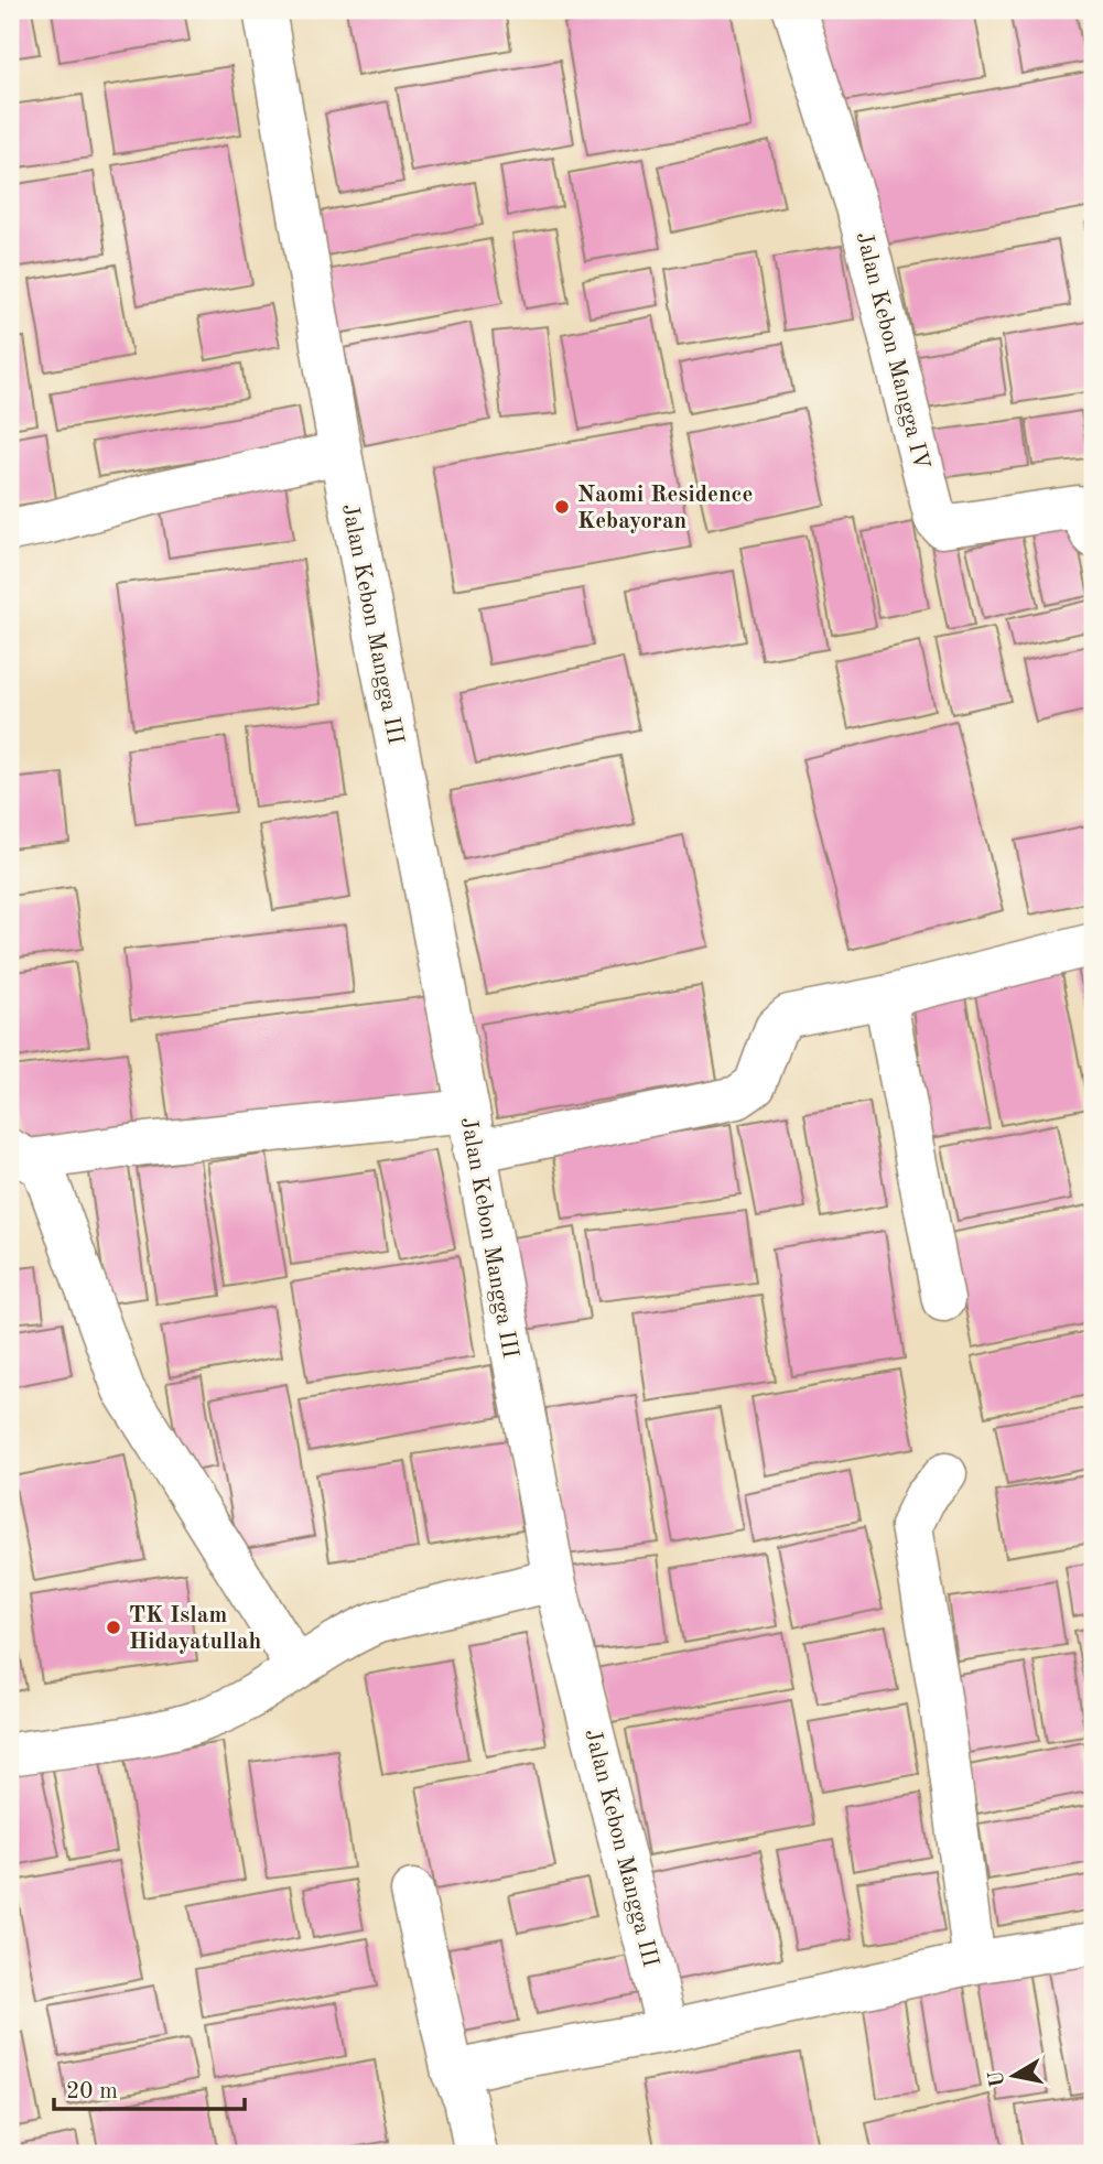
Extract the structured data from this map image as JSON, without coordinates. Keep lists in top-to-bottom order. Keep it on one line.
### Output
{"streets":{"street":["Jalan Kebon Mangga IV","Jalan Kebon Mangga III"]},"places":["Naomi Residence Kebayoran","TK Islam Hidayatullah"],"scale_bar":"20 m","north":"left"}
